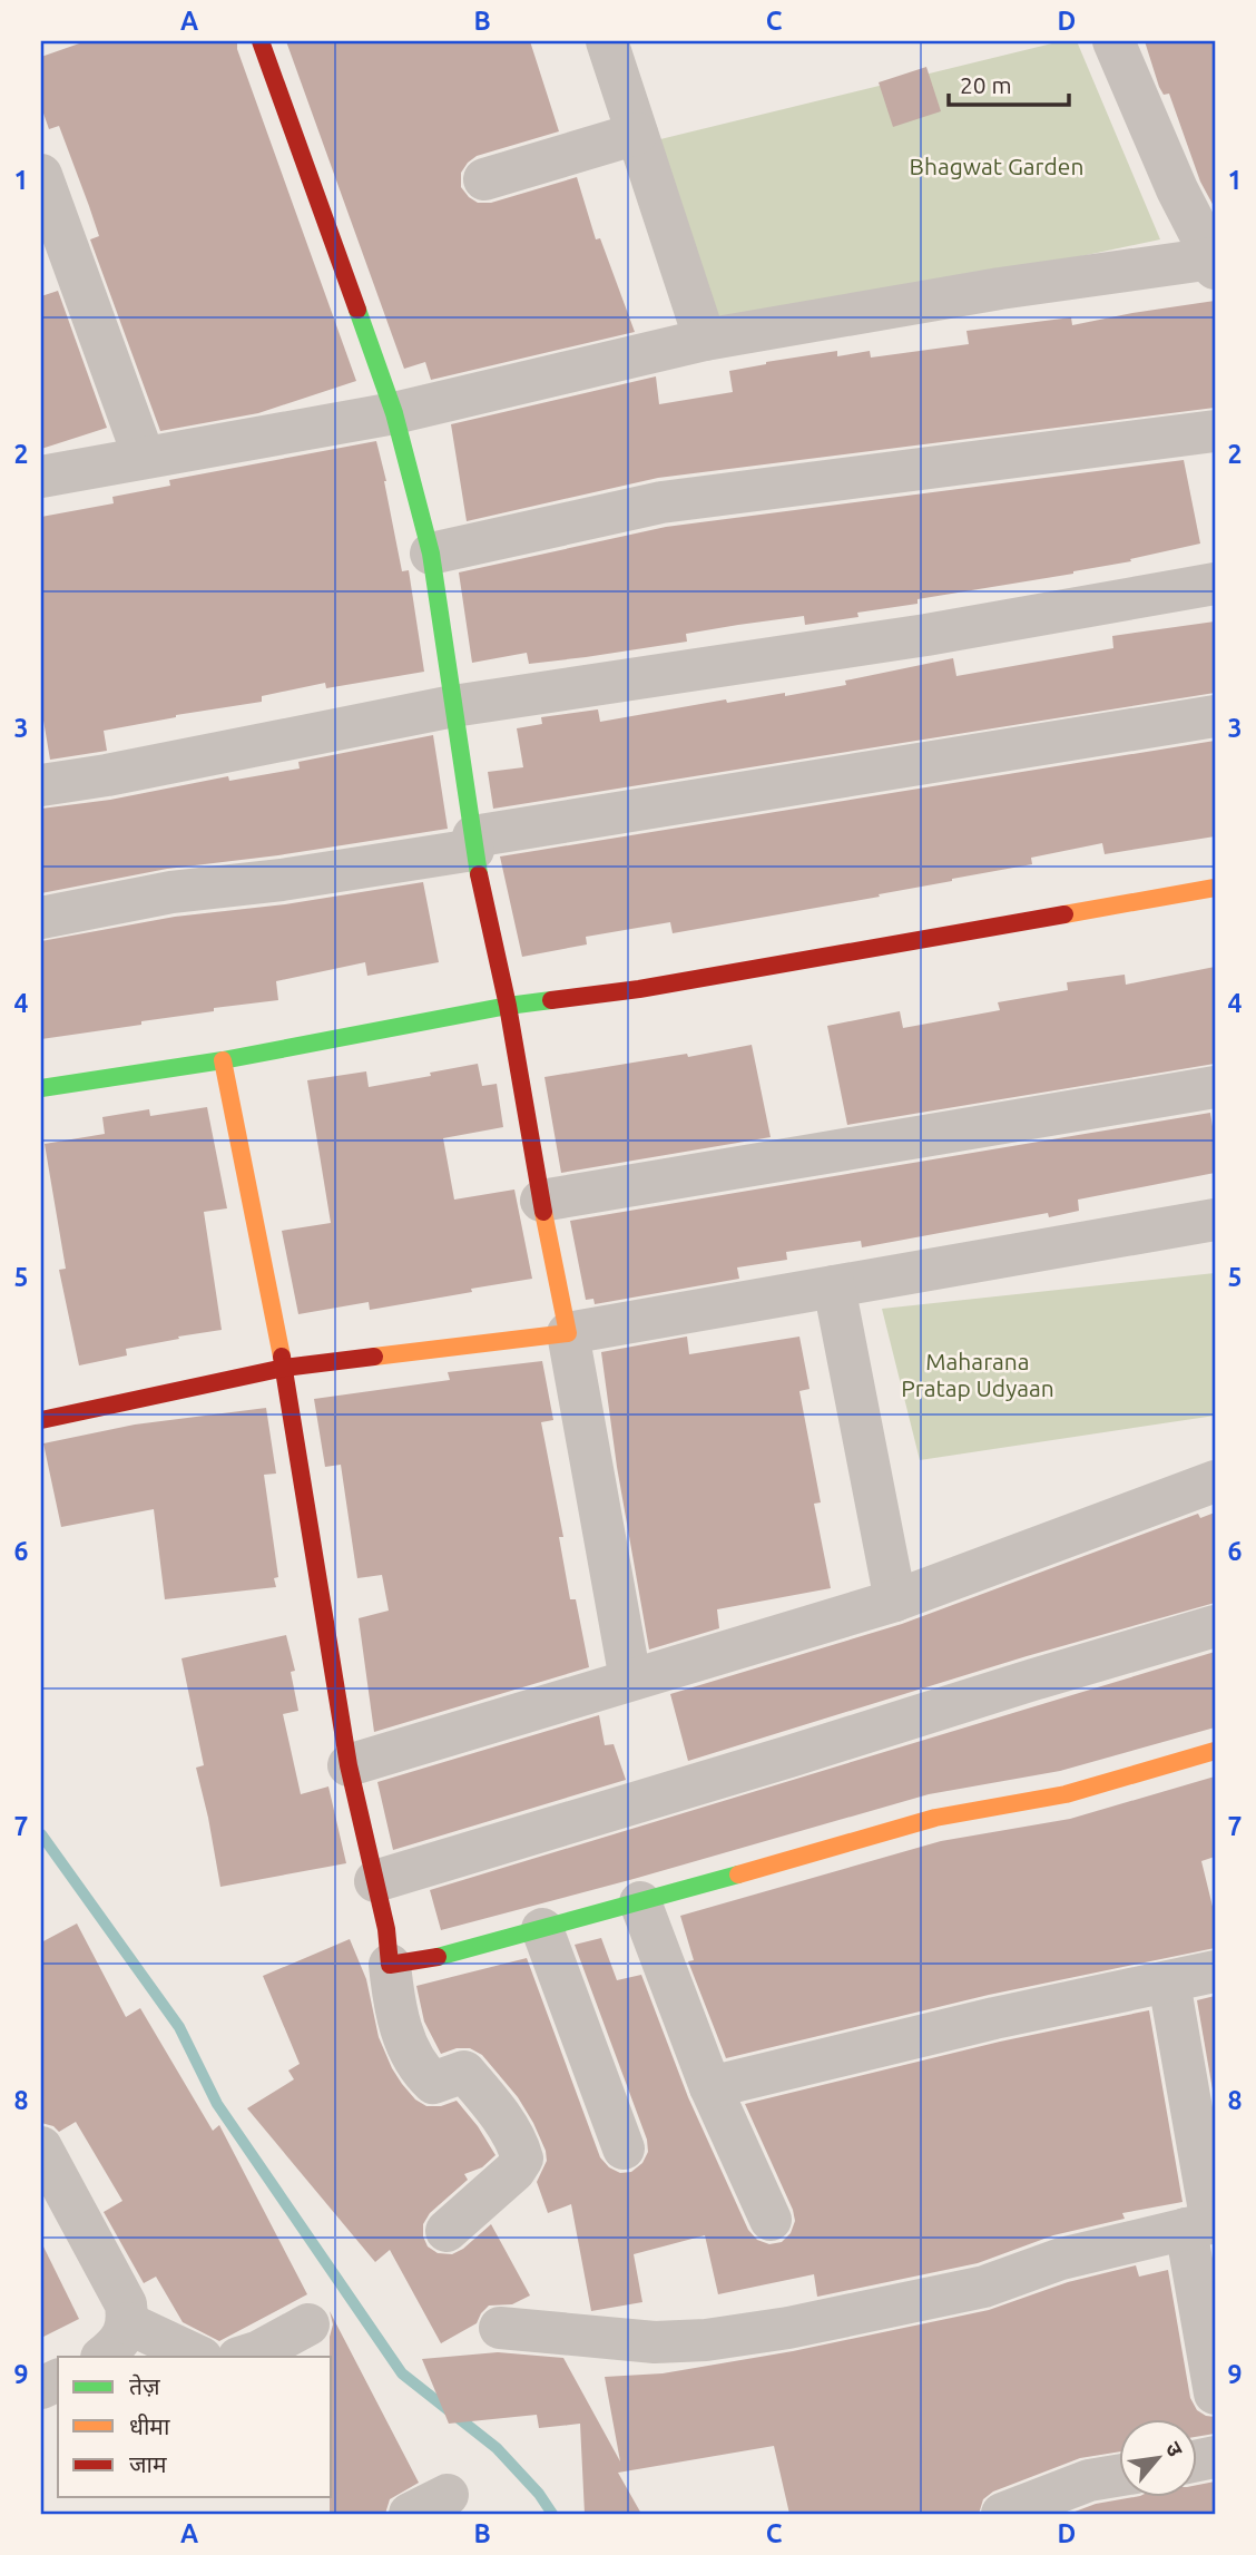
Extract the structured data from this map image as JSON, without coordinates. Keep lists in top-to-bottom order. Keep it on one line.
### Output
{"parks":["Bhagwat Garden","Maharana Pratap Udyaan"],"legend":["तेज़","धीमा","जाम"],"scale_bar":"20 m","north":"top right","grid":{"columns":["A","B","C","D"],"rows":["1","2","3","4","5","6","7","8","9"]}}
